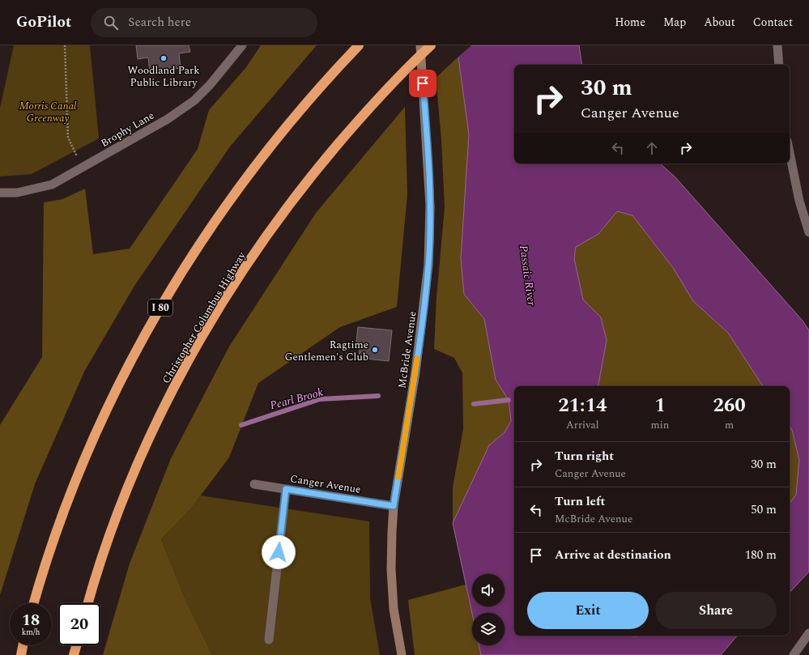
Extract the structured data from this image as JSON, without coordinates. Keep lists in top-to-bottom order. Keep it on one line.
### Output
{"streets":{"highway":["I 80","Christopher Columbus Highway"],"main road":["McBride Avenue"],"street":["Brophy Lane","Canger Avenue"]},"crossings":[["McBride Avenue","Canger Avenue"]],"water":["Passaic River","Pearl Brook"],"parks":["Morris Canal Greenway"],"places":["Woodland Park Public Library","Ragtime Gentlemen's Club"],"page":{"header":"GoPilot","search":"Search here","nav":["Home","Map","About","Contact"],"turn":["30 m","Canger Avenue"],"eta":["21:14","Arrival","1","min","260","m"],"list":[{"name":"Turn right","note":"Canger Avenue","value":"30 m"},{"name":"Turn left","note":"McBride Avenue","value":"50 m"},{"name":"Arrive at destination","value":"180 m"}],"buttons":["Exit","Share"],"speed":"18 km/h","limit":"20"}}
